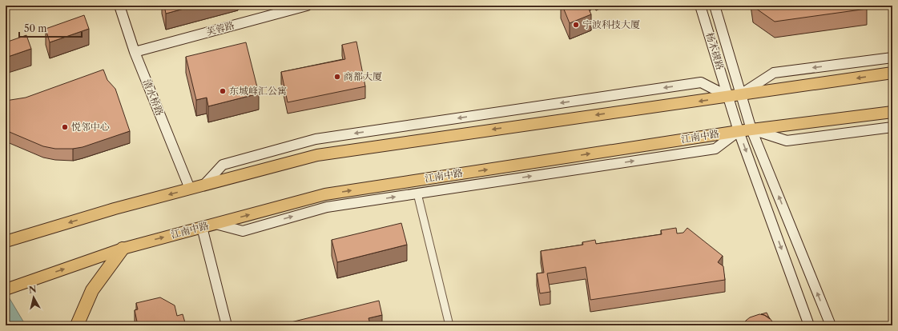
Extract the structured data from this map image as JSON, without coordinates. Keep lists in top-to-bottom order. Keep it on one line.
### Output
{"streets":{"main road":["芙蓉路","杨木碶路","清水桥路","江南中路"]},"crossings":[["芙蓉路","清水桥路"],["杨木碶路","江南中路"]],"places":["宁波科技大厦","商都大厦","东城峰汇公寓","悦邻中心"],"scale_bar":"50 m","north":"top"}
